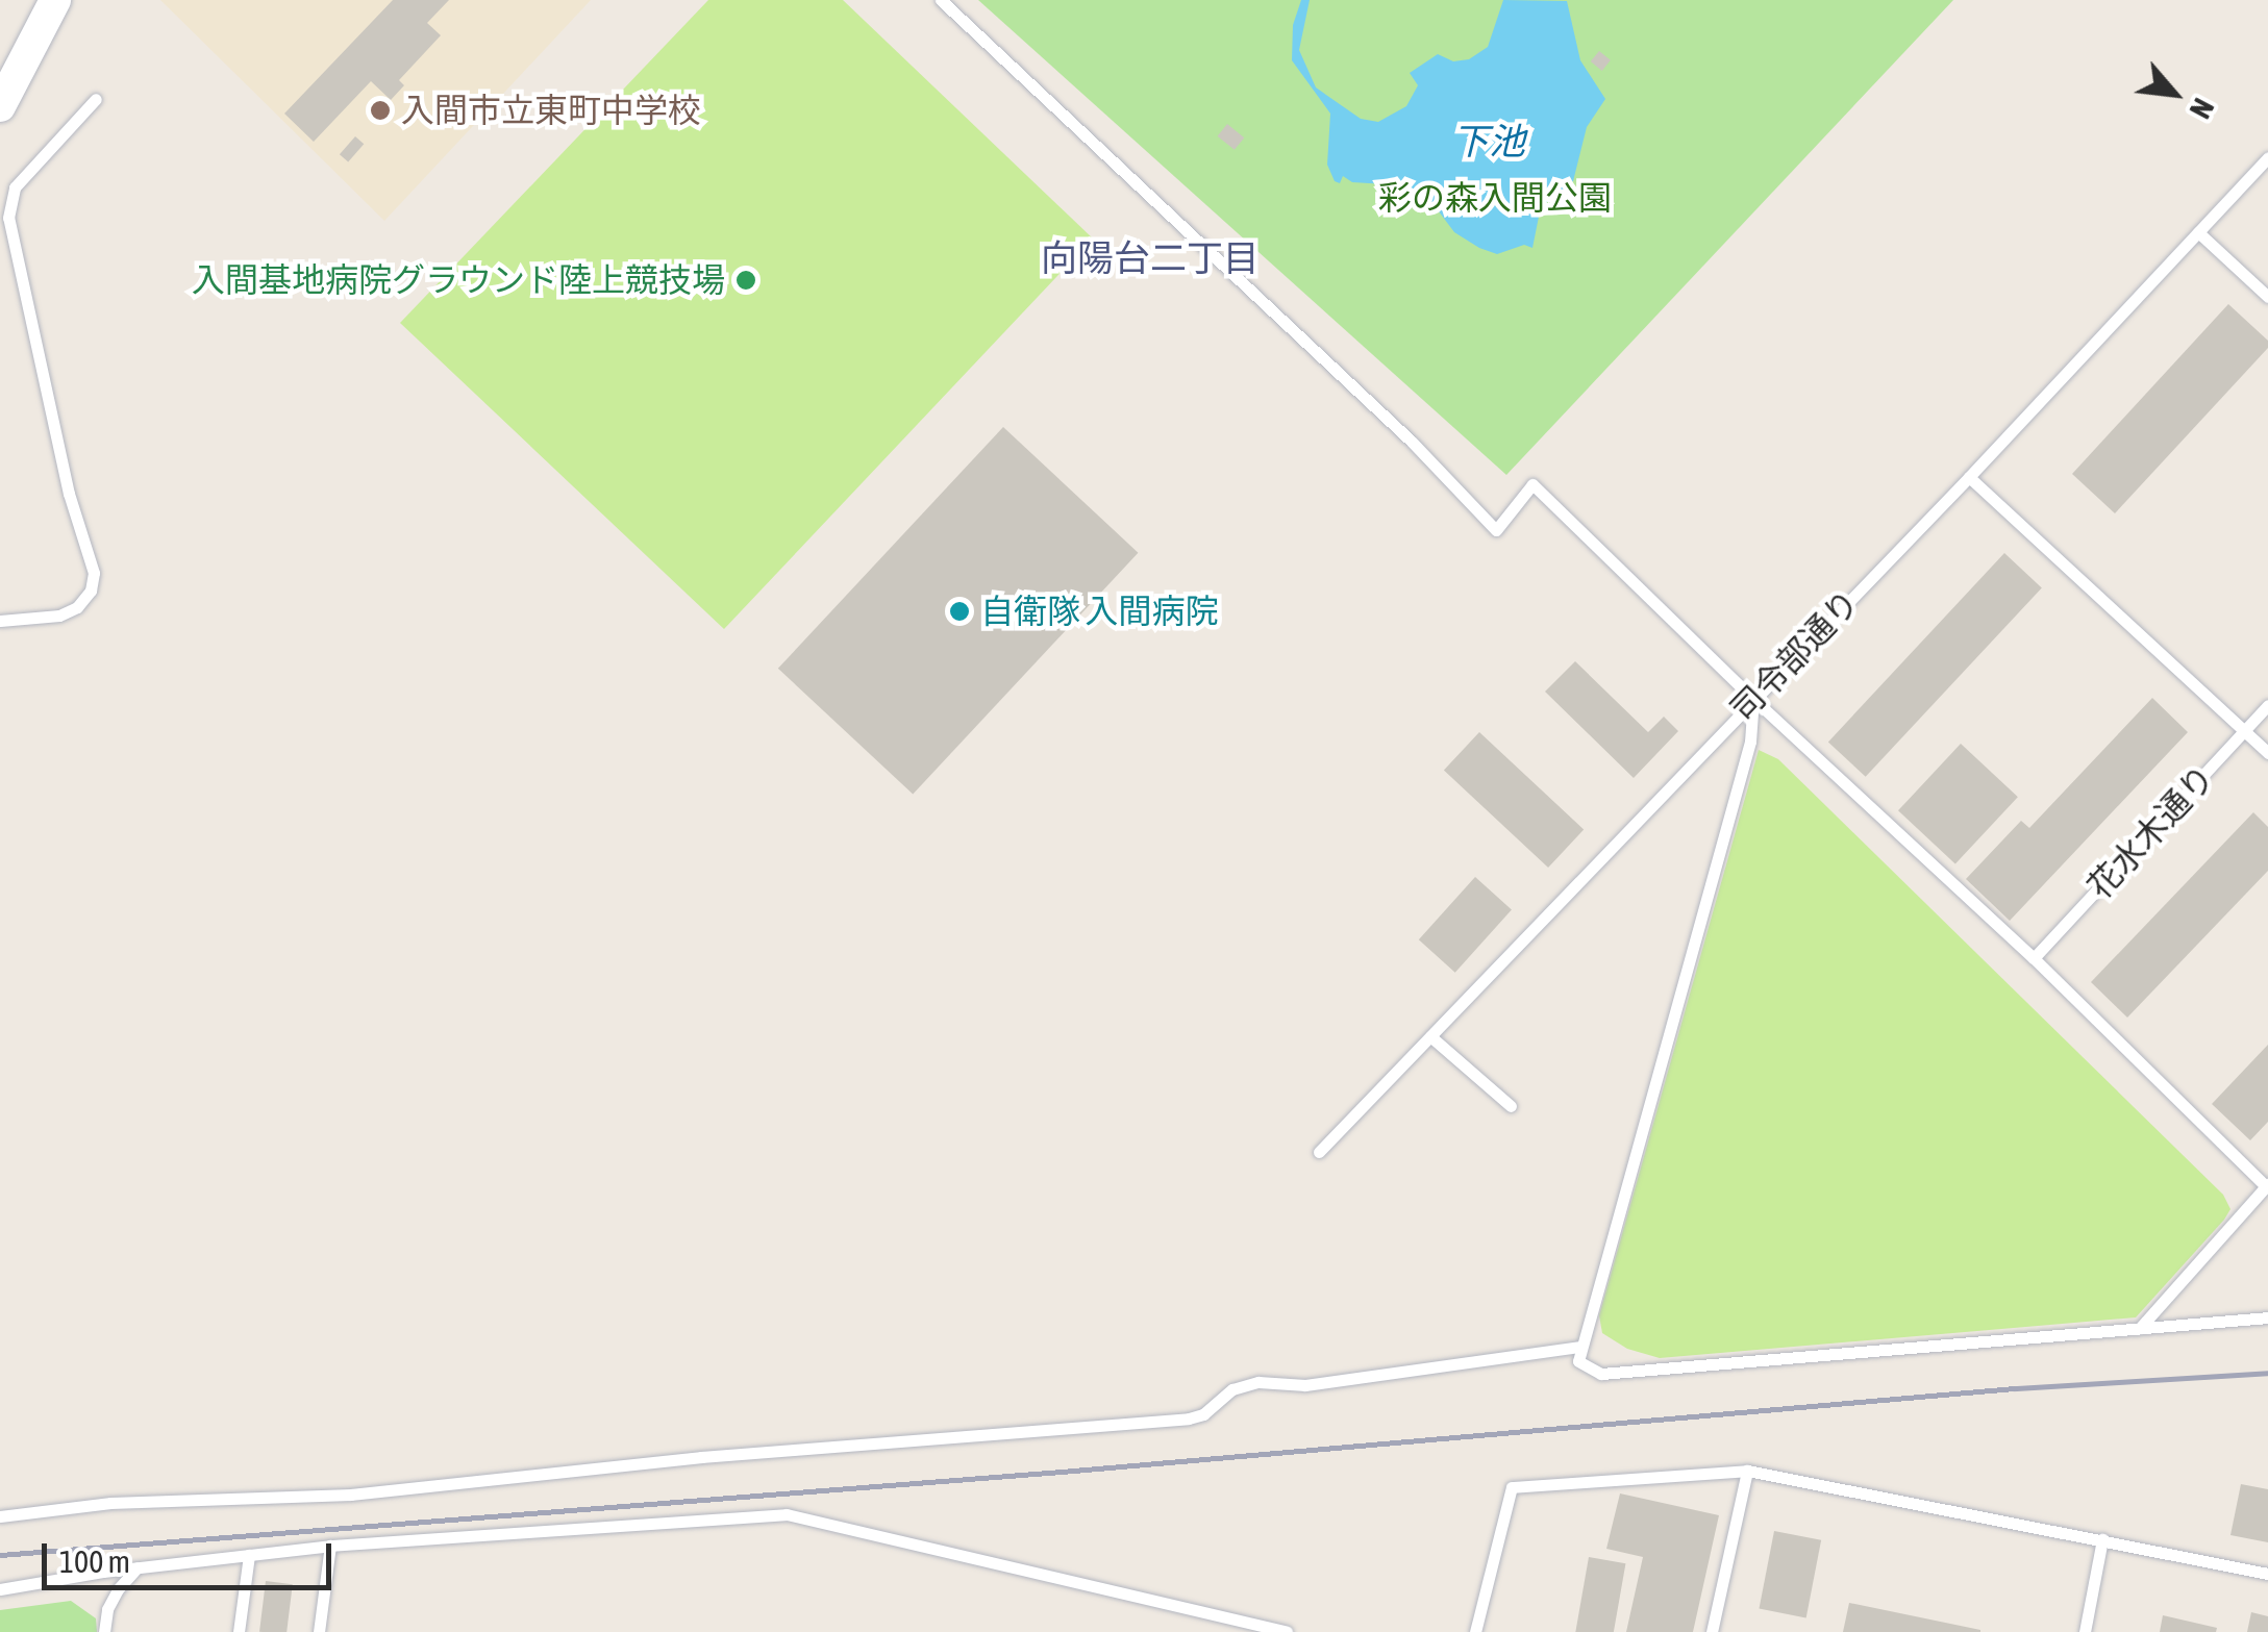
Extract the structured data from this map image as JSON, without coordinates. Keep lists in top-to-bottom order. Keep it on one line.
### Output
{"streets":{"lane":["司令部通り","花水木通り"]},"districts":["向陽台二丁目"],"water":["下池"],"parks":["彩の森入間公園"],"places":["入間市立東町中学校","入間基地病院グラウンド陸上競技場","自衛隊 入間病院"],"scale_bar":"100 m","north":"bottom right"}
